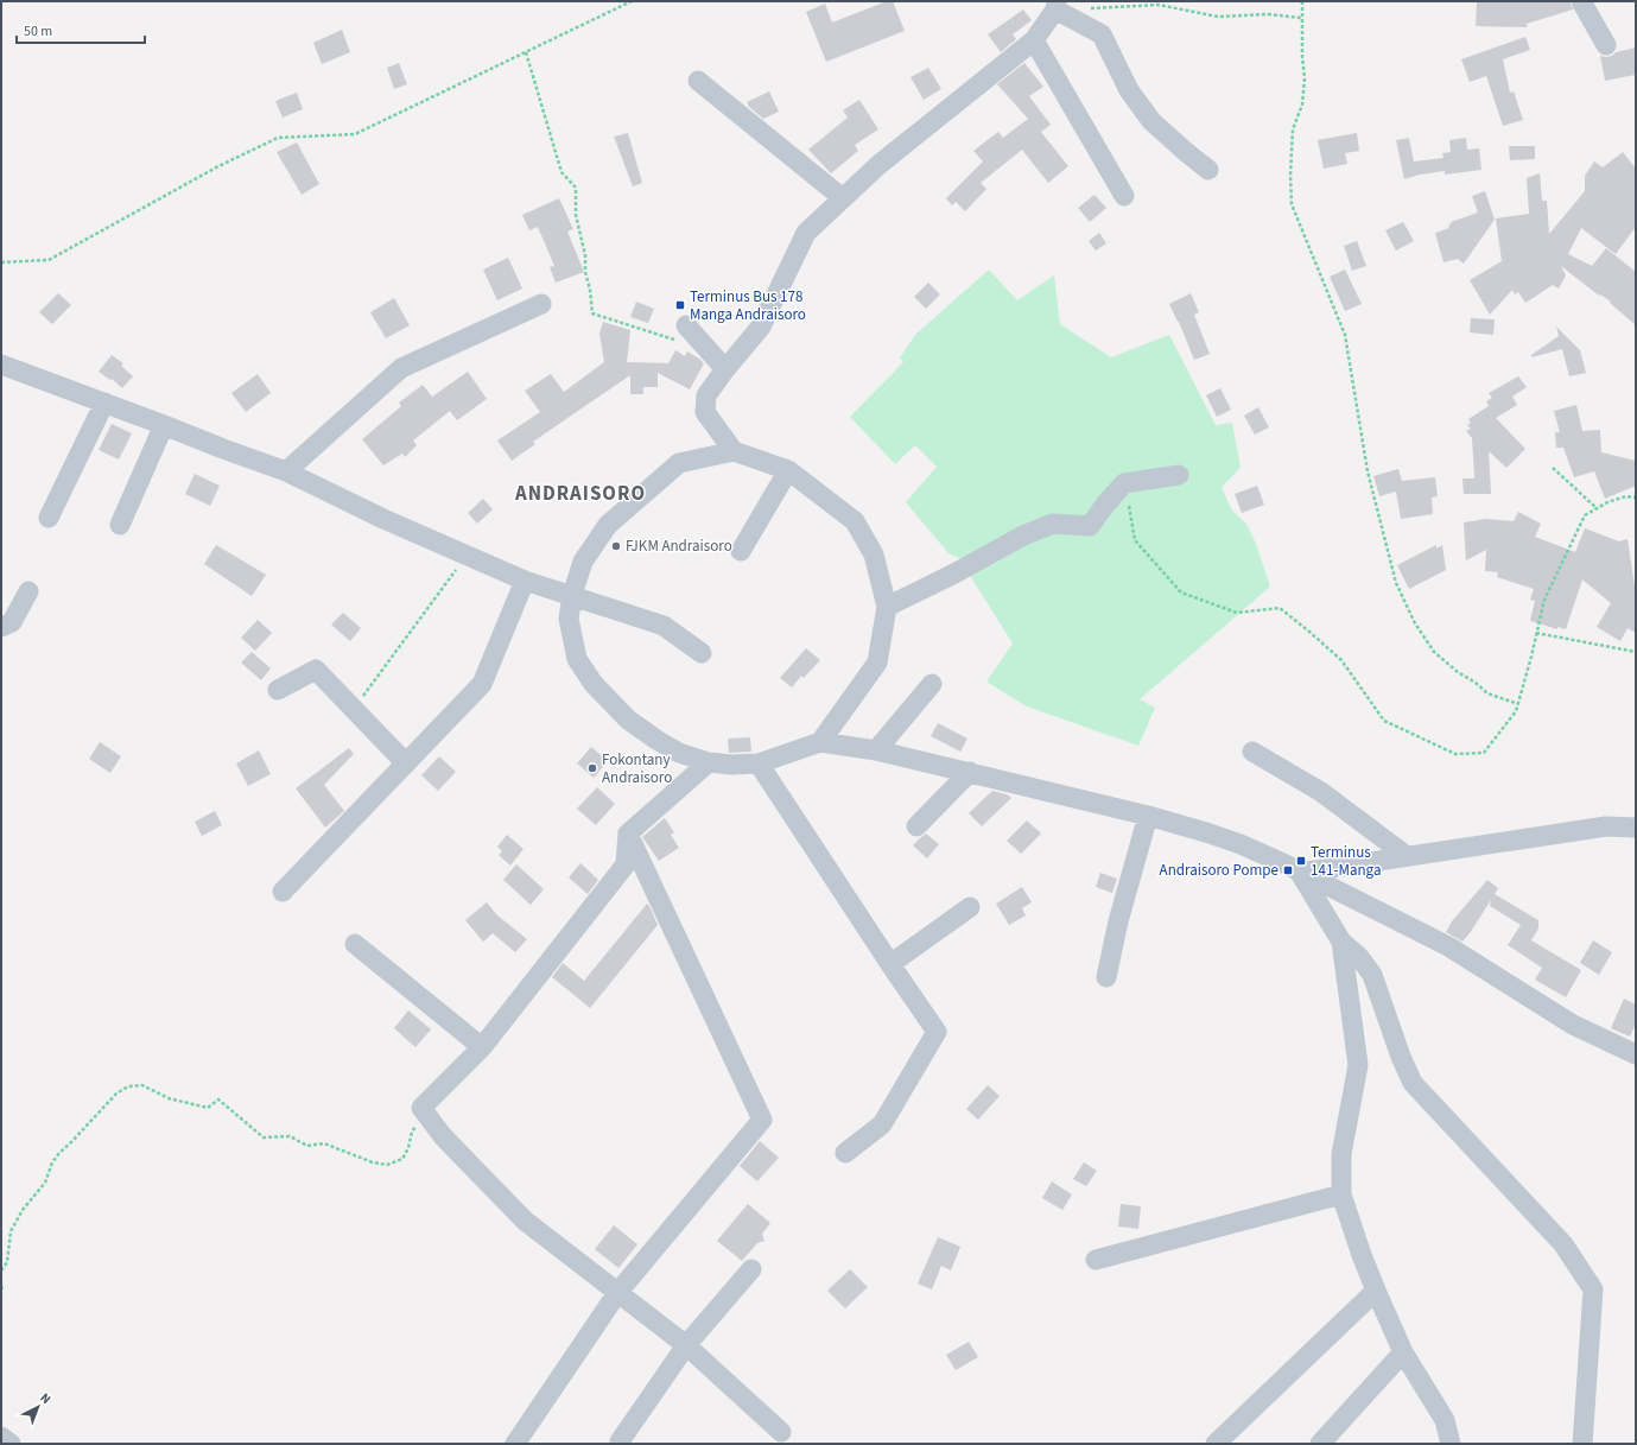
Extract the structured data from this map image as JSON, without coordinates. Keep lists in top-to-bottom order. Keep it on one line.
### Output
{"districts":["ANDRAISORO"],"places":{"transit":["Terminus Bus 178 Manga Andraisoro","Terminus 141-Manga","Andraisoro Pompe"],"other":["FJKM Andraisoro","Fokontany Andraisoro"]},"scale_bar":"50 m","north":"top right"}
